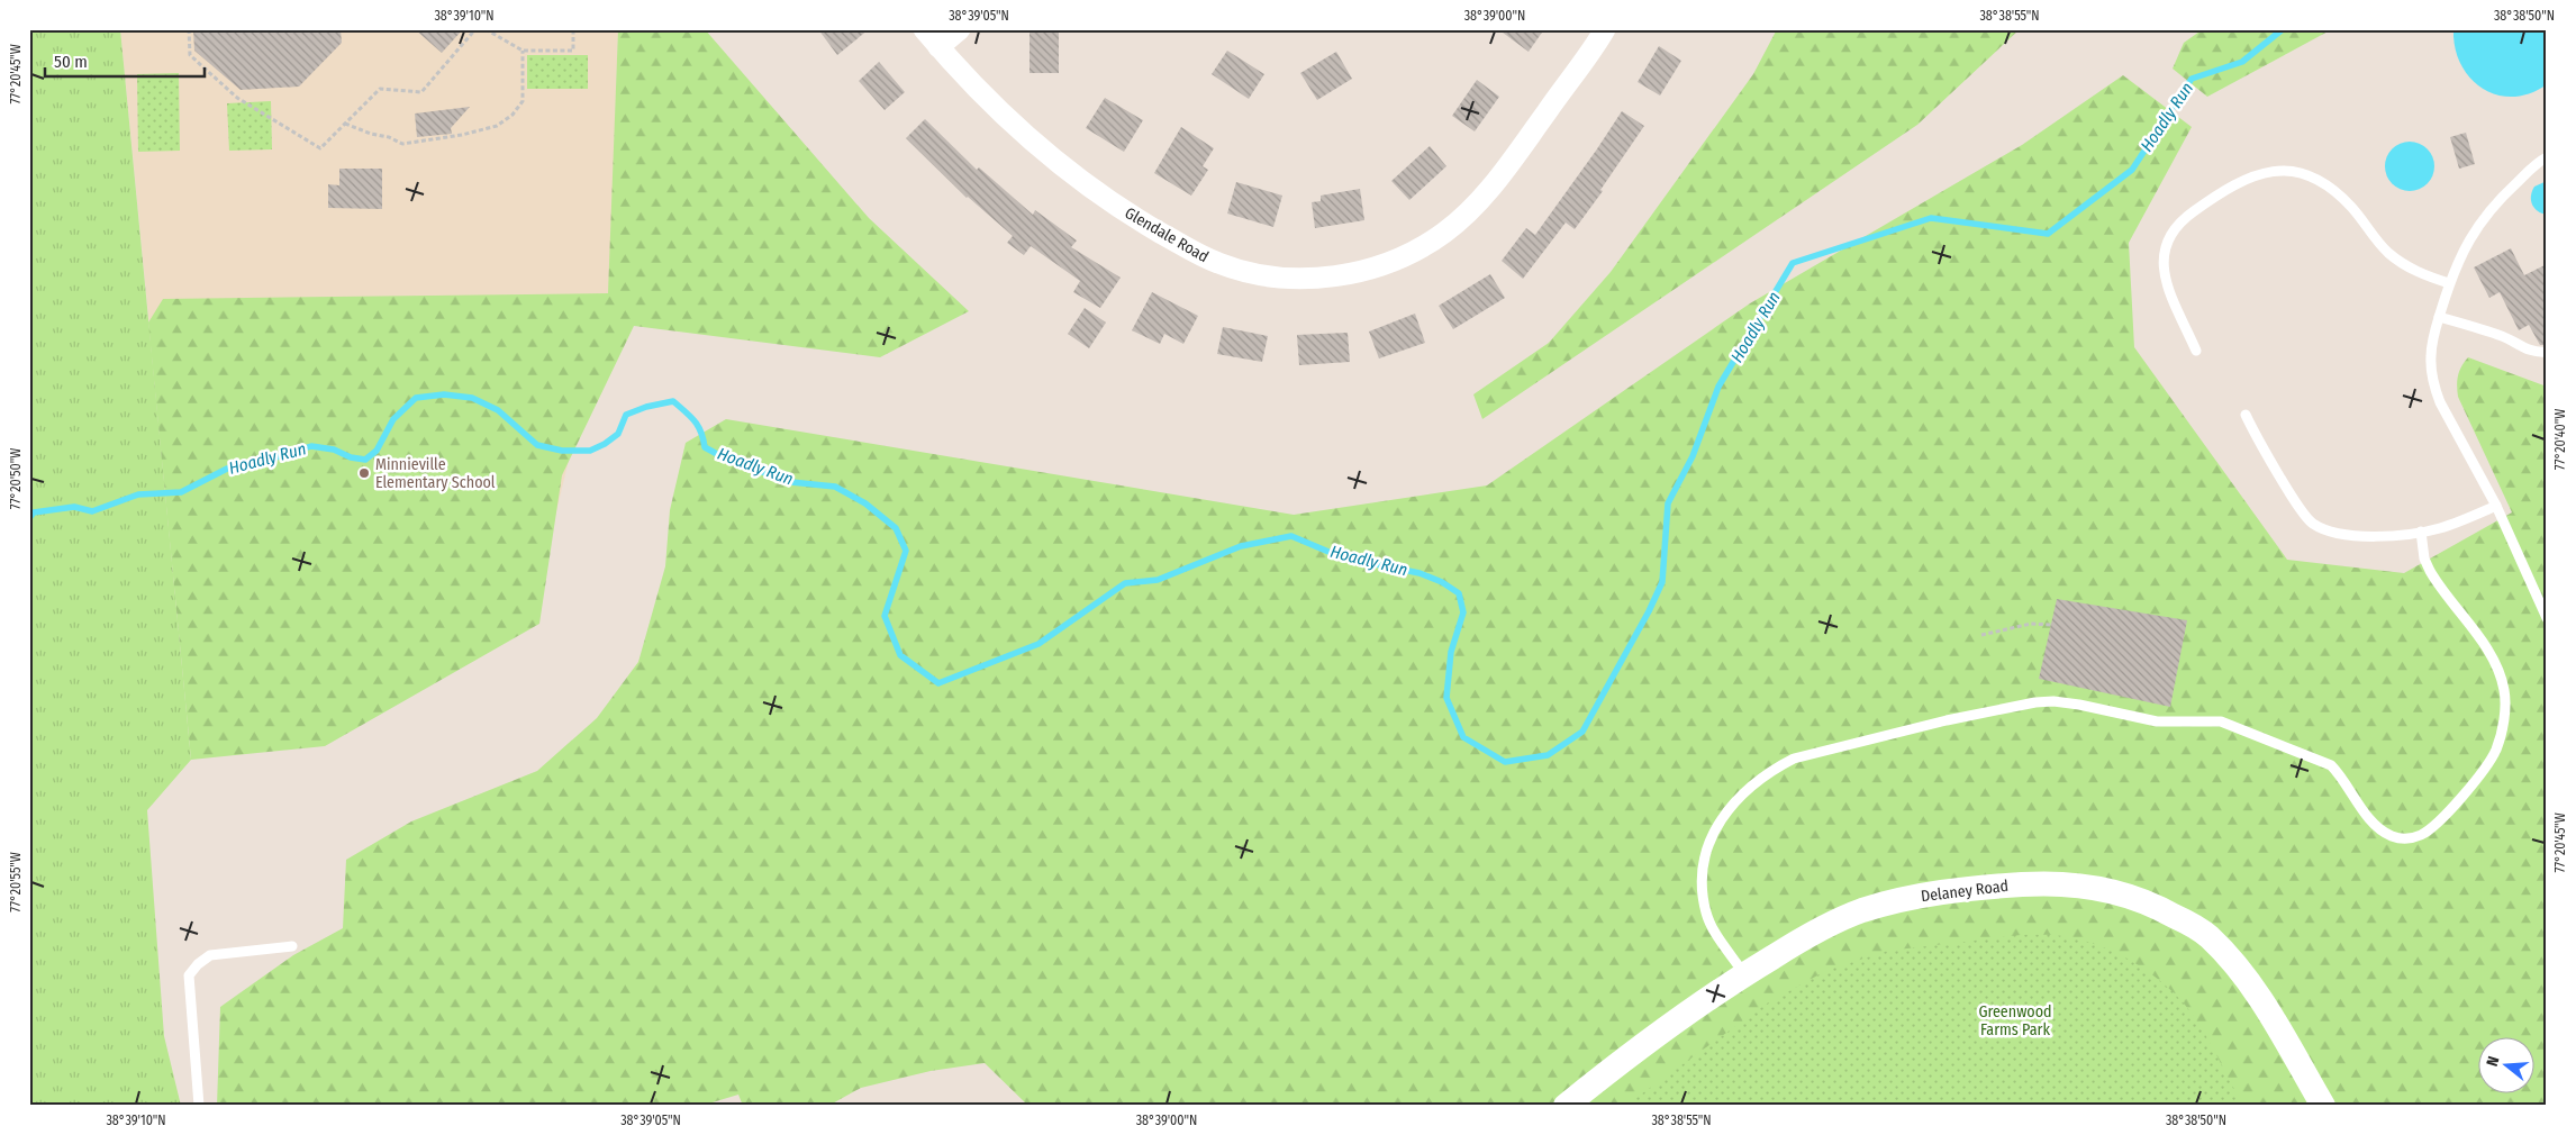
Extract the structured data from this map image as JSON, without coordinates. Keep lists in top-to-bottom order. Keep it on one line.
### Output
{"streets":{"street":["Glendale Road","Delaney Road"]},"water":["Hoadly Run"],"parks":["Greenwood Farms Park"],"places":["Minnieville Elementary School"],"scale_bar":"50 m","north":"left","coordinates":["38°39'10\"N","38°39'05\"N","38°39'00\"N","38°38'55\"N","38°38'50\"N","77°20'45\"W","77°20'40\"W","77°20'50\"W","77°20'55\"W"]}
